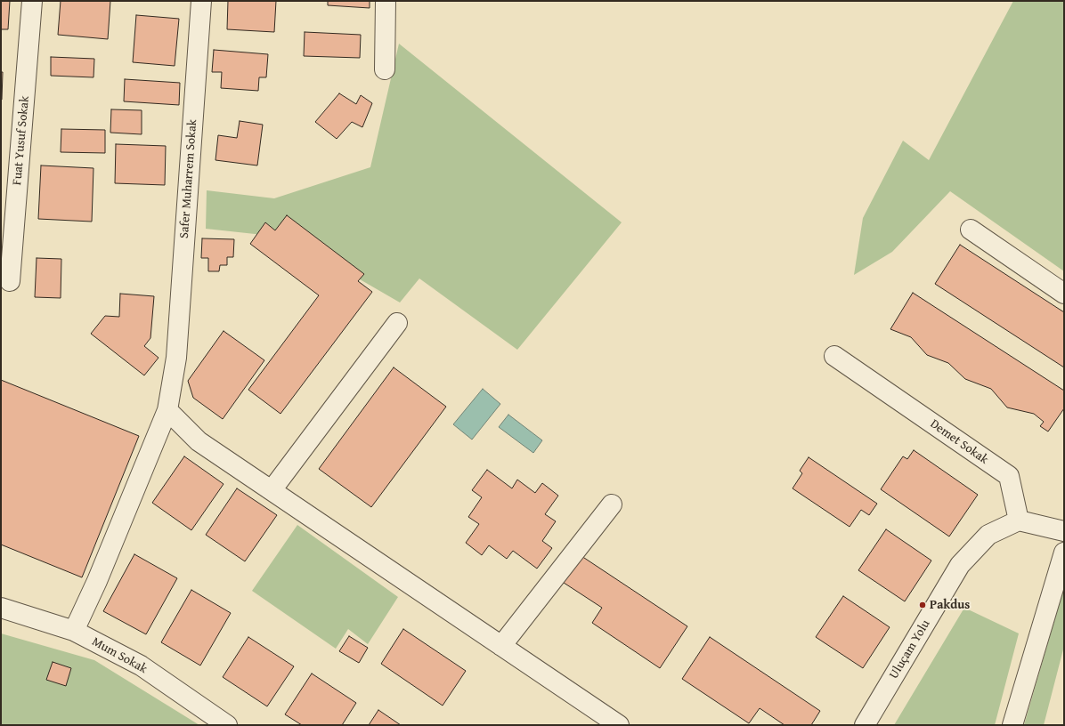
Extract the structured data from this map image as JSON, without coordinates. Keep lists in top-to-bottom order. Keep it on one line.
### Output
{"streets":{"street":["Fuat Yusuf Sokak","Safer Muharrem Sokak","Demet Sokak","Uluçam Yolu","Mum Sokak"]},"crossings":[["Safer Muharrem Sokak","Mum Sokak"],["Demet Sokak","Uluçam Yolu"]],"places":["Pakdus"]}
